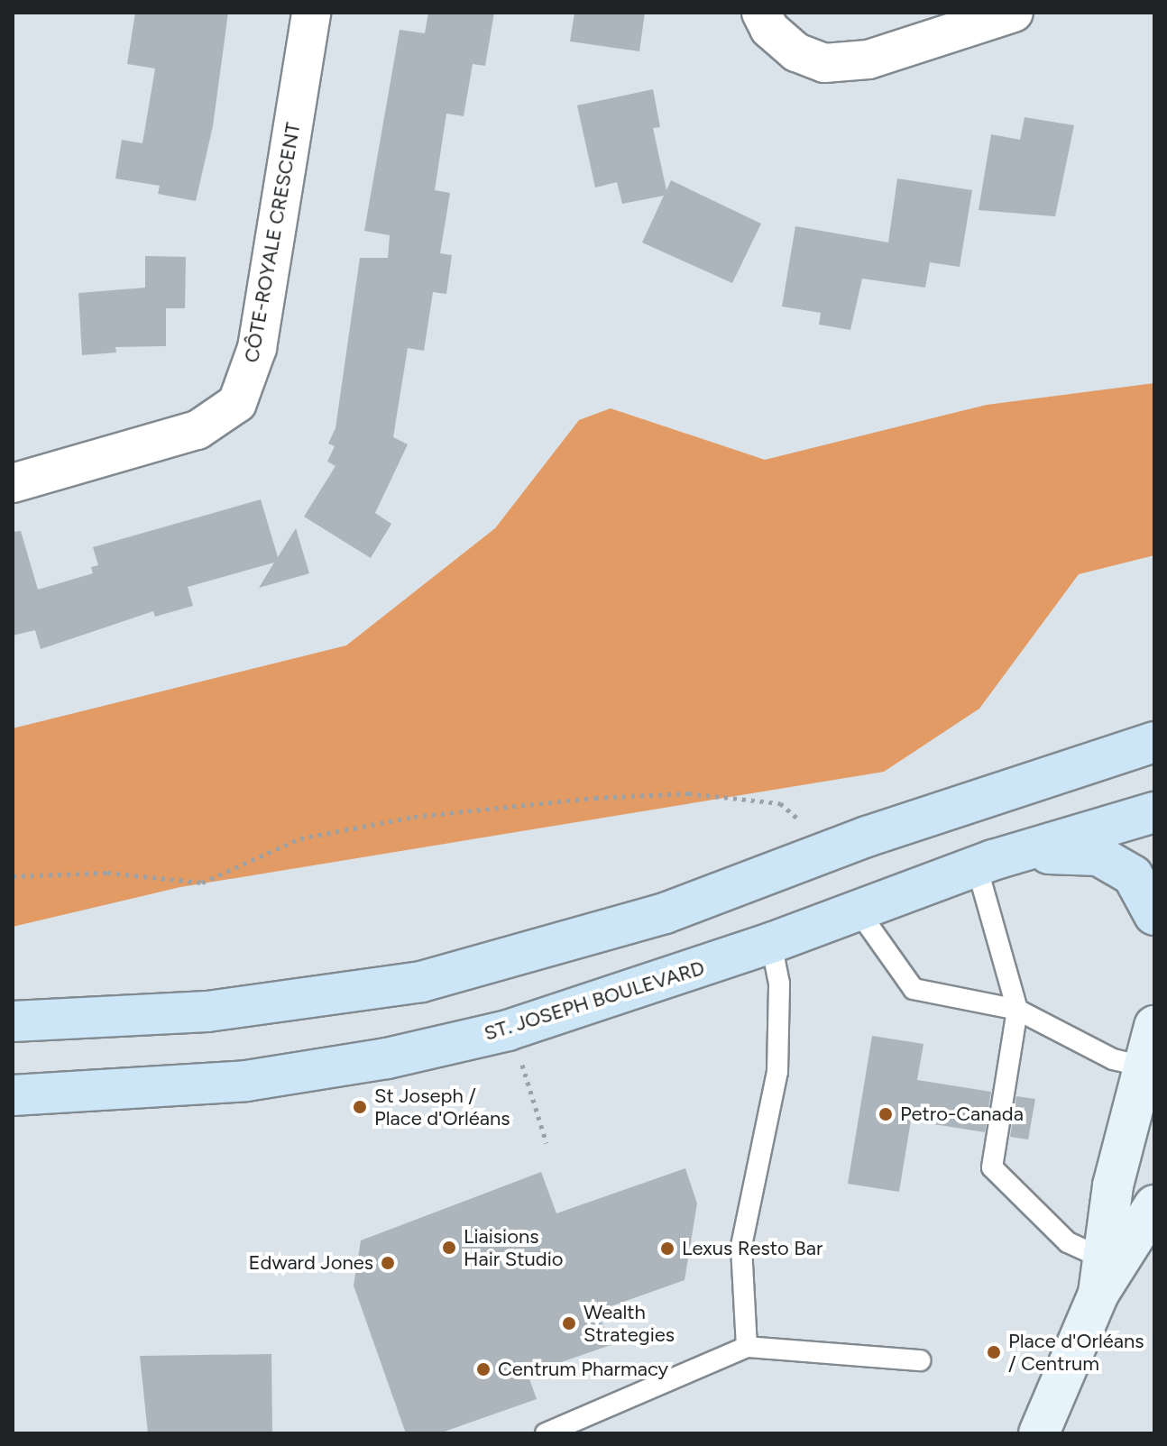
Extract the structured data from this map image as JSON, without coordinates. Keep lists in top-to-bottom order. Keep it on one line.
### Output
{"streets":{"main road":["ST. JOSEPH BOULEVARD"],"street":["CÔTE-ROYALE CRESCENT"]},"places":["St Joseph / Place d'Orléans","Petro-Canada","Liaisions Hair Studio","Lexus Resto Bar","Edward Jones","Wealth Strategies","Place d'Orléans / Centrum","Centrum Pharmacy"]}
